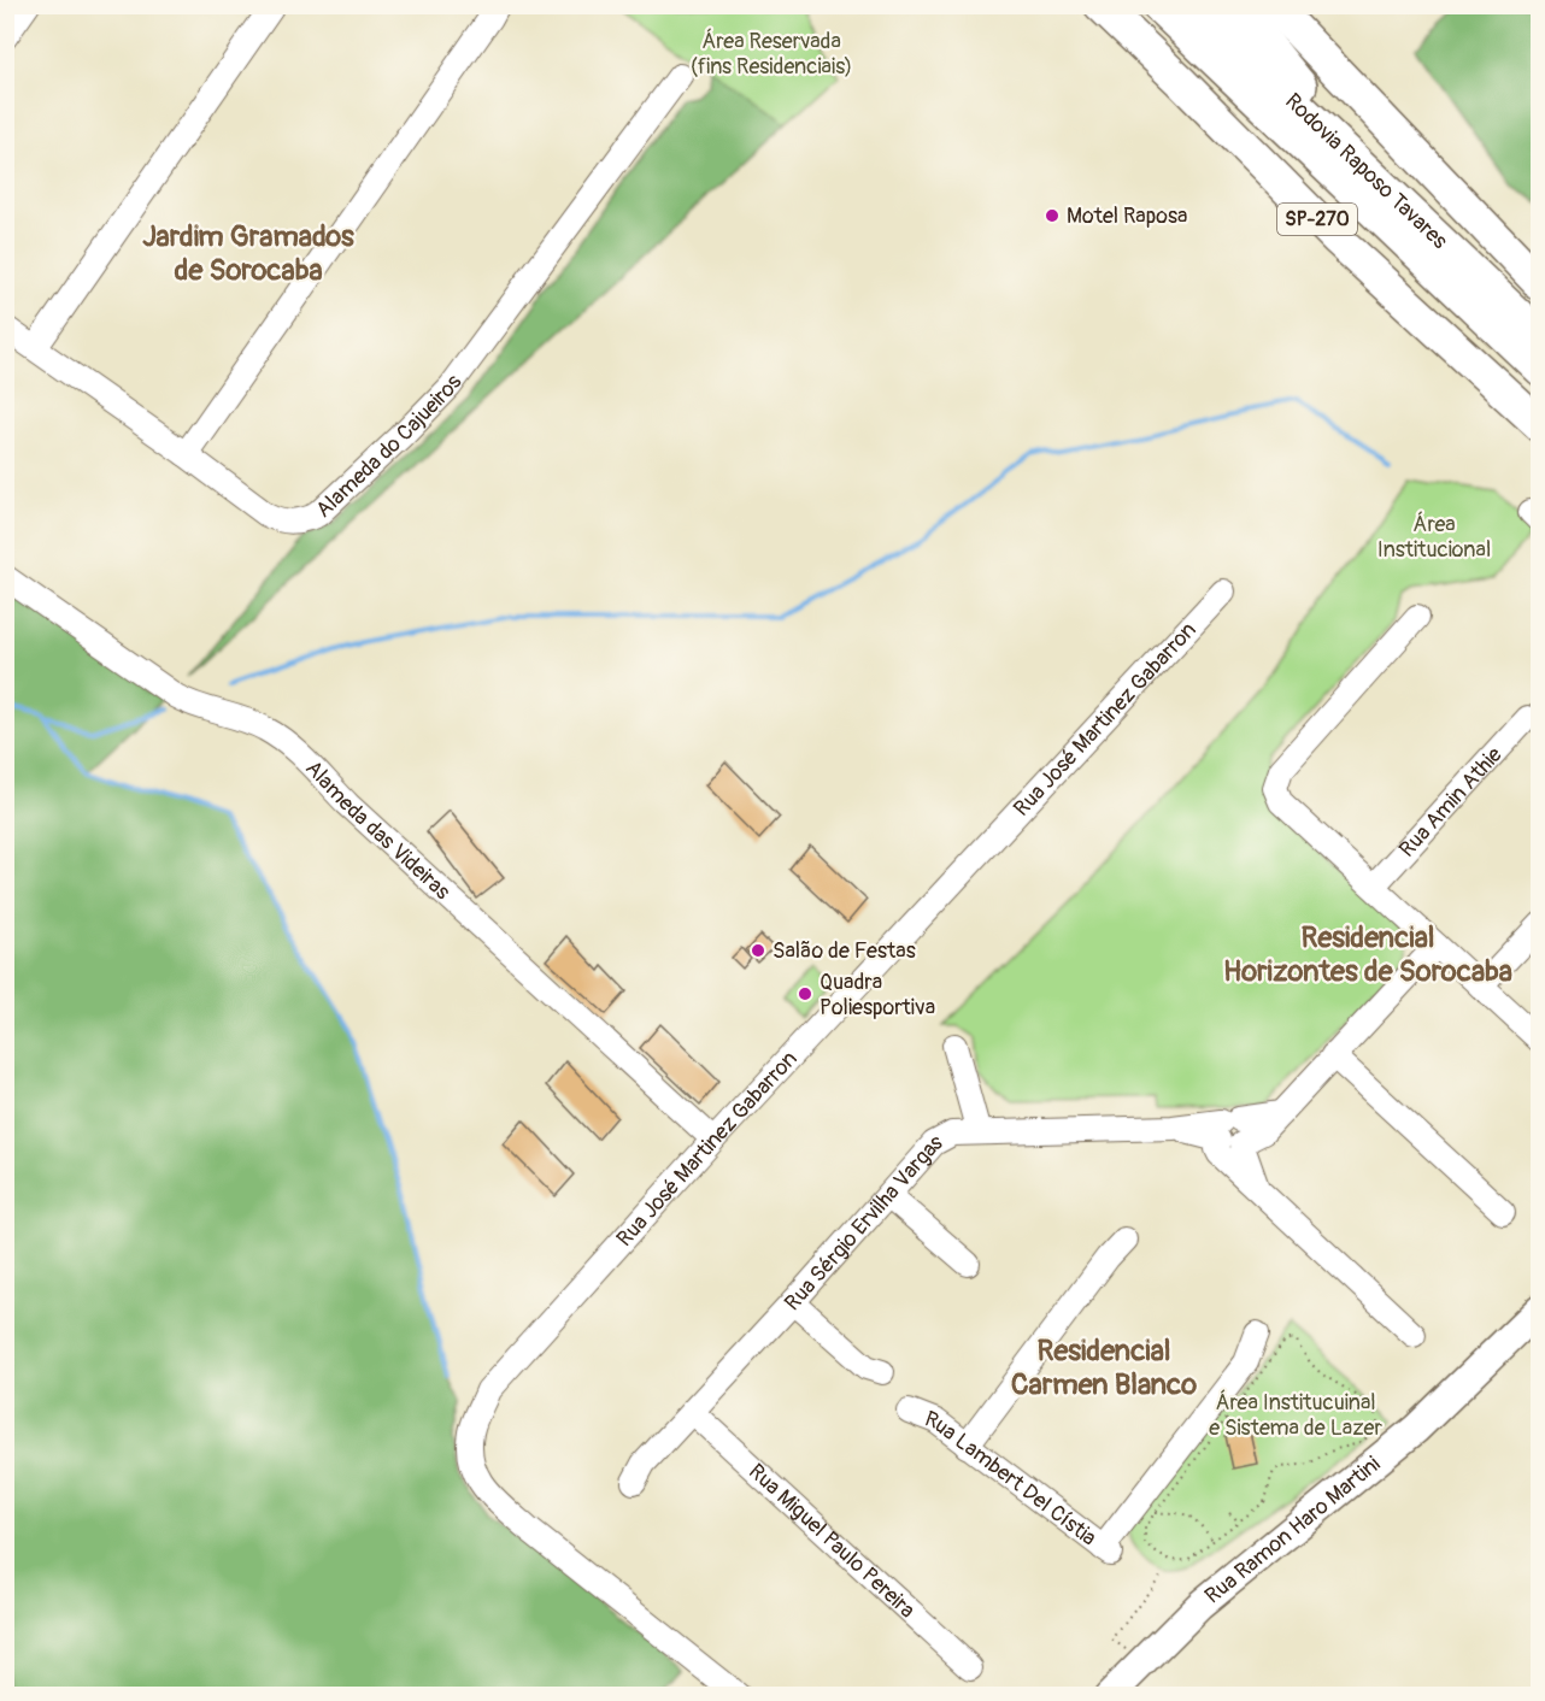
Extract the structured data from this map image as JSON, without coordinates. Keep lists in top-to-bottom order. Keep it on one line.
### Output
{"streets":{"highway":["Rodovia Raposo Tavares","SP-270"],"main road":["Rua Ramon Haro Martini"],"street":["Alameda do Cajueiros","Rua José Martinez Gabarron","Rua Amin Athie","Alameda das Videiras","Rua Sérgio Ervilha Vargas","Rua Lambert Del Cístia","Rua Miguel Paulo Pereira"]},"crossings":[["Rua José Martinez Gabarron","Alameda das Videiras"],["Rua Sérgio Ervilha Vargas","Rua Miguel Paulo Pereira"]],"districts":["Jardim Gramados de Sorocaba","Residencial Horizontes de Sorocaba","Residencial Carmen Blanco"],"parks":["Área Reservada (fins Residenciais)","Área Institucional","Área Institucuinal e Sistema de Lazer"],"places":["Motel Raposa","Salão de Festas","Quadra Poliesportiva"]}
